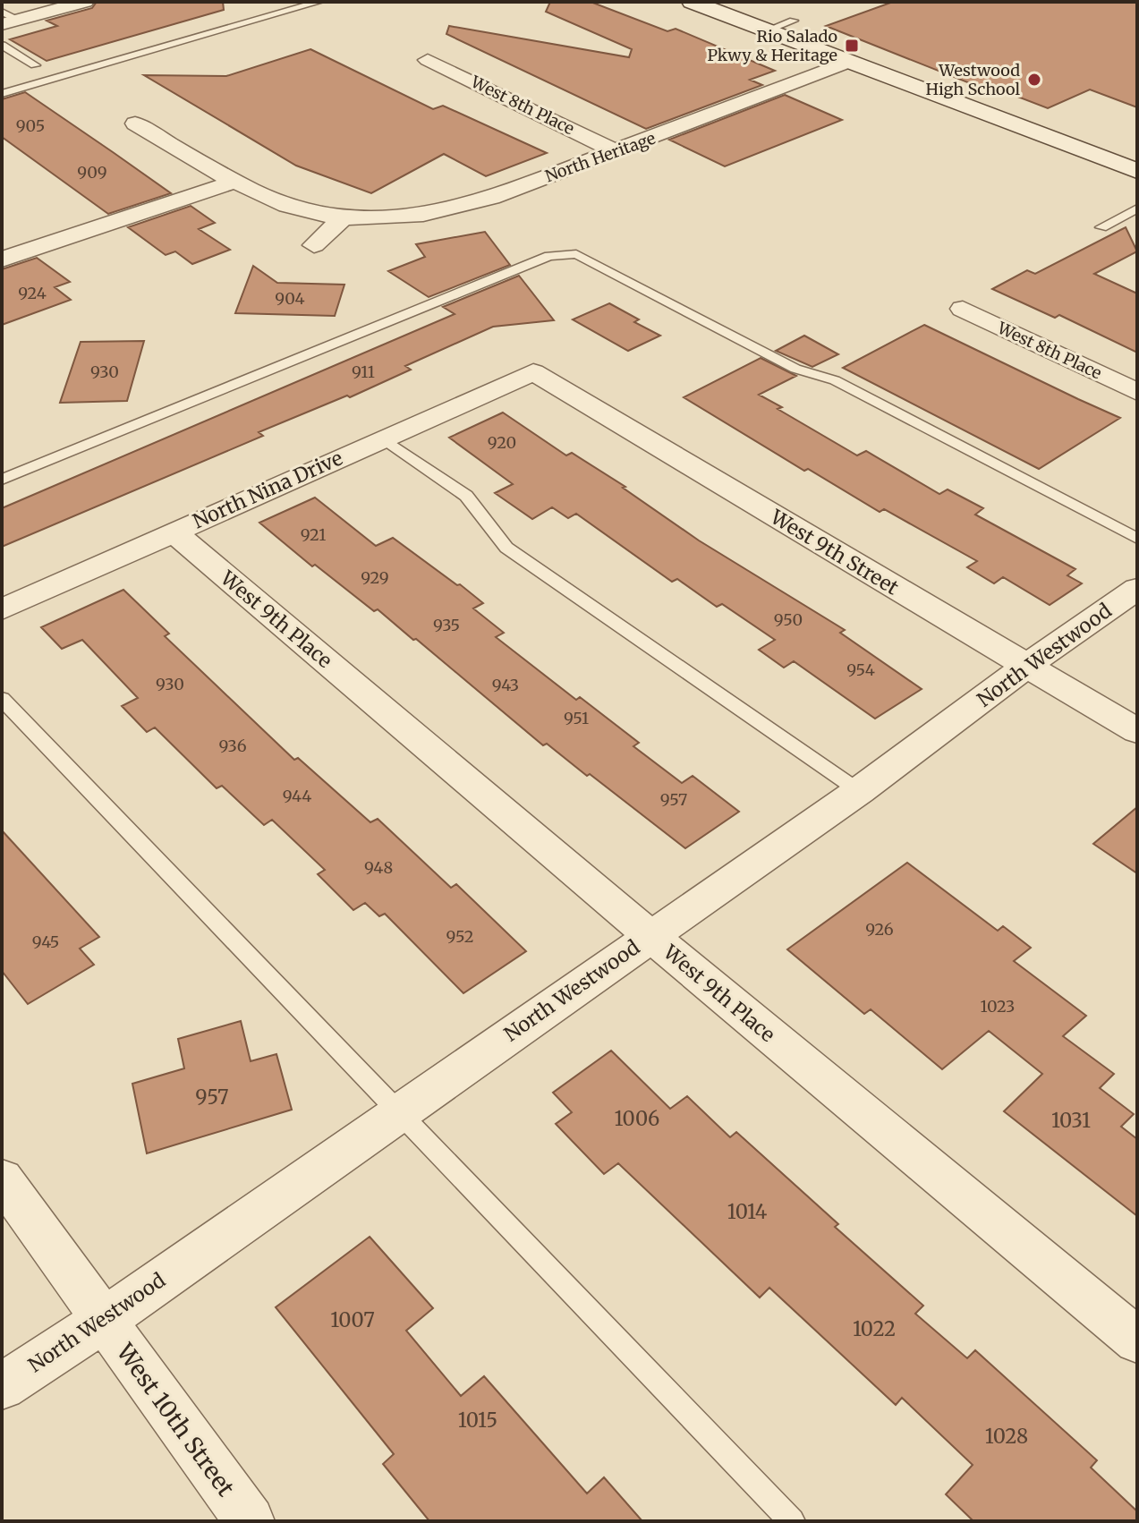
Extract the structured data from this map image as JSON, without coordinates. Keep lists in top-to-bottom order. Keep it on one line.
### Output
{"streets":{"street":["West 8th Place","North Heritage","North Nina Drive","West 9th Street","West 9th Place","North Westwood","West 10th Street"]},"crossings":[["West 8th Place","North Heritage"],["North Nina Drive","West 9th Street"],["North Nina Drive","West 9th Place"],["West 9th Street","North Westwood"],["West 9th Place","North Westwood"],["North Westwood","West 10th Street"]],"places":{"transit":["Rio Salado Pkwy & Heritage"],"other":["Westwood High School"]},"house_numbers":["905","909","924","904","930","911","920","921","929","950","935","954","930","943","951","936","944","957","948","926","952","945","1023","957","1006","1031","1014","1007","1022","1015","1028"]}
